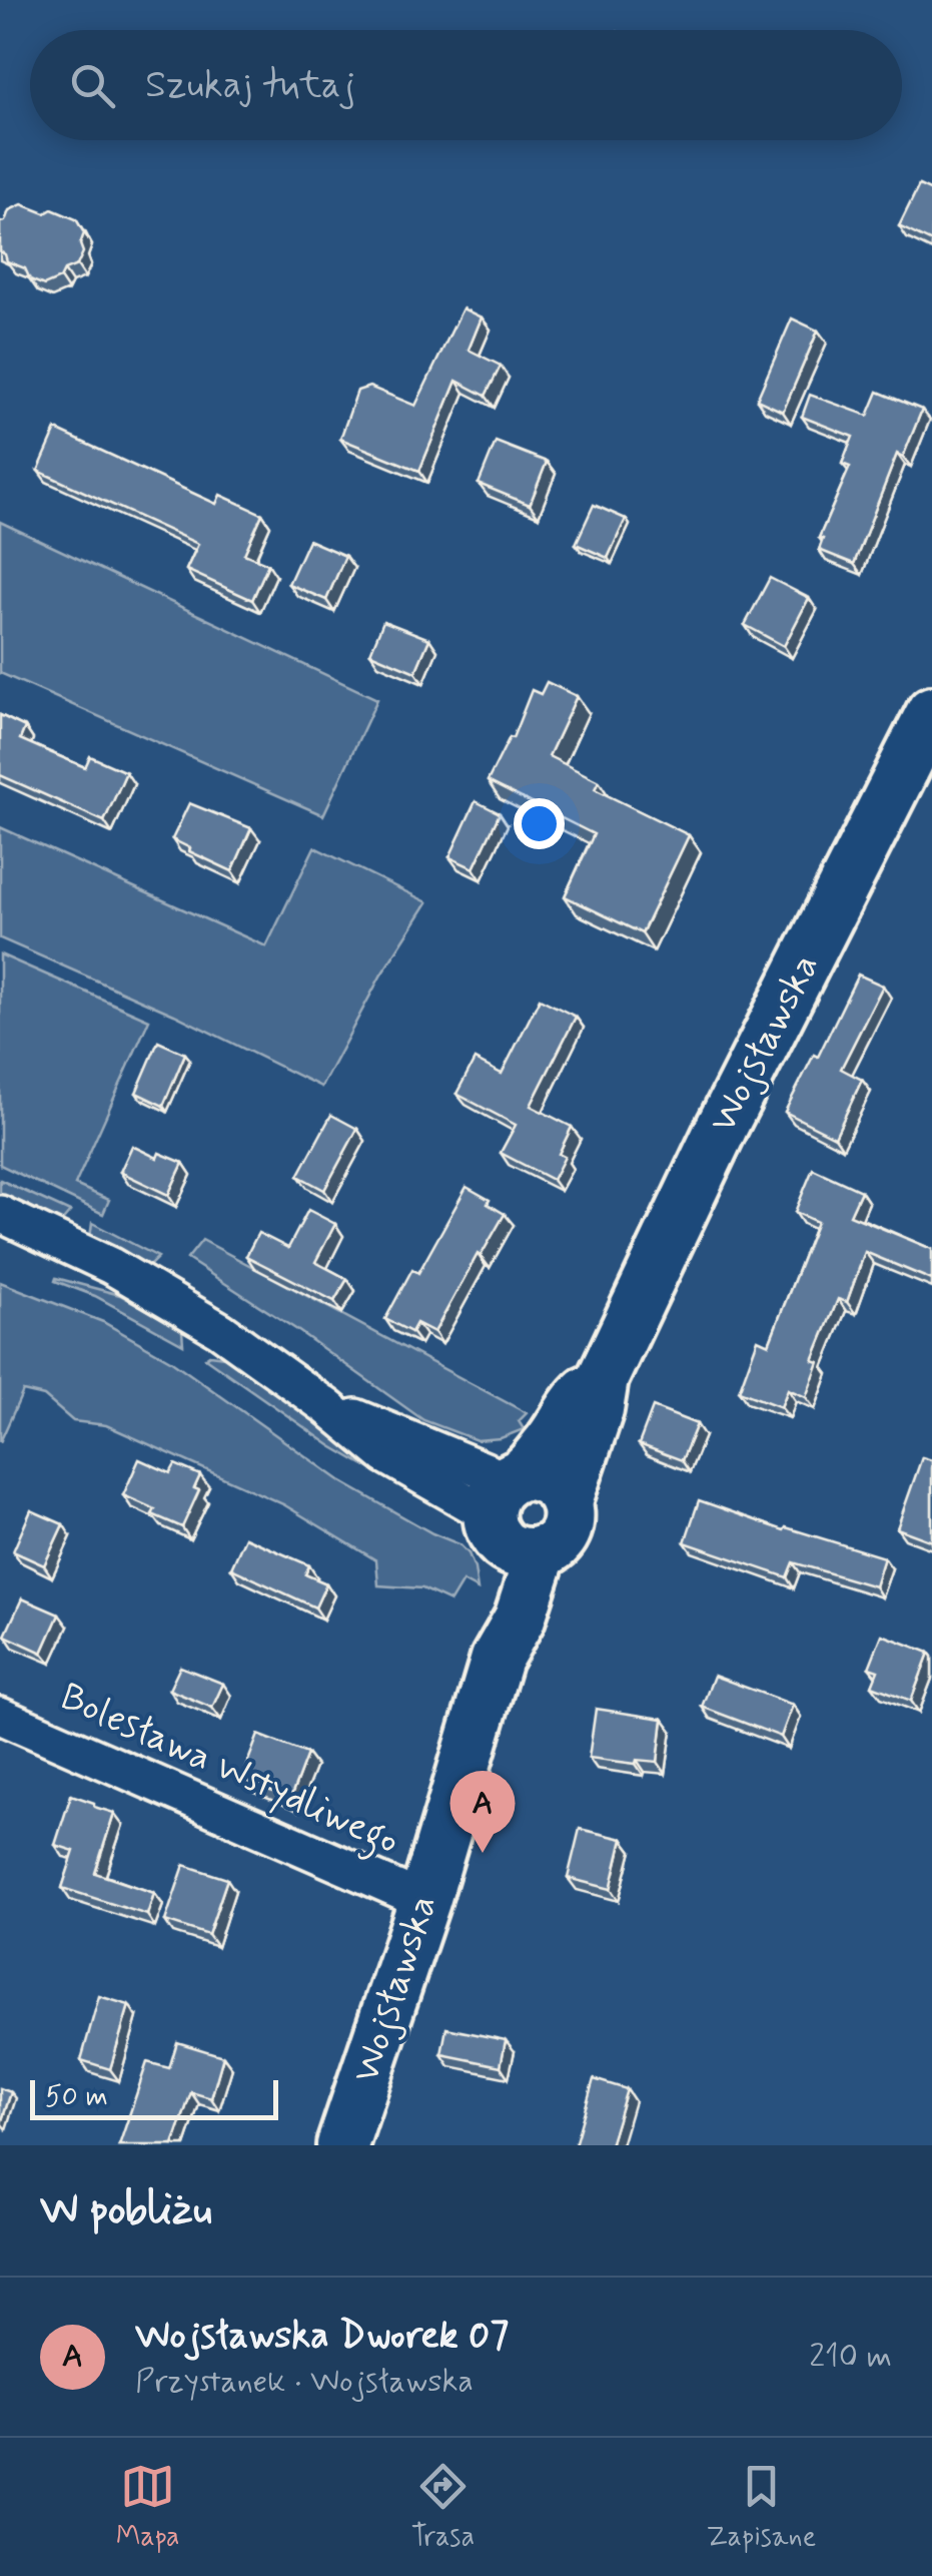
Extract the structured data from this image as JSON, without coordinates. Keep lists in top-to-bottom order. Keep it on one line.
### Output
{"streets":{"street":["Wojsławska","Bolesława Wstydliwego"]},"crossings":[["Wojsławska","Bolesława Wstydliwego"]],"scale_bar":"50 m","page":{"search":"Szukaj tutaj","pins":"A","scale":"50 m","heading":"W pobliżu","list":[{"mark":"A","name":"Wojsławska Dworek 07","note":"Przystanek · Wojsławska","value":"210 m"}],"nav":["Mapa","Trasa","Zapisane"]}}
